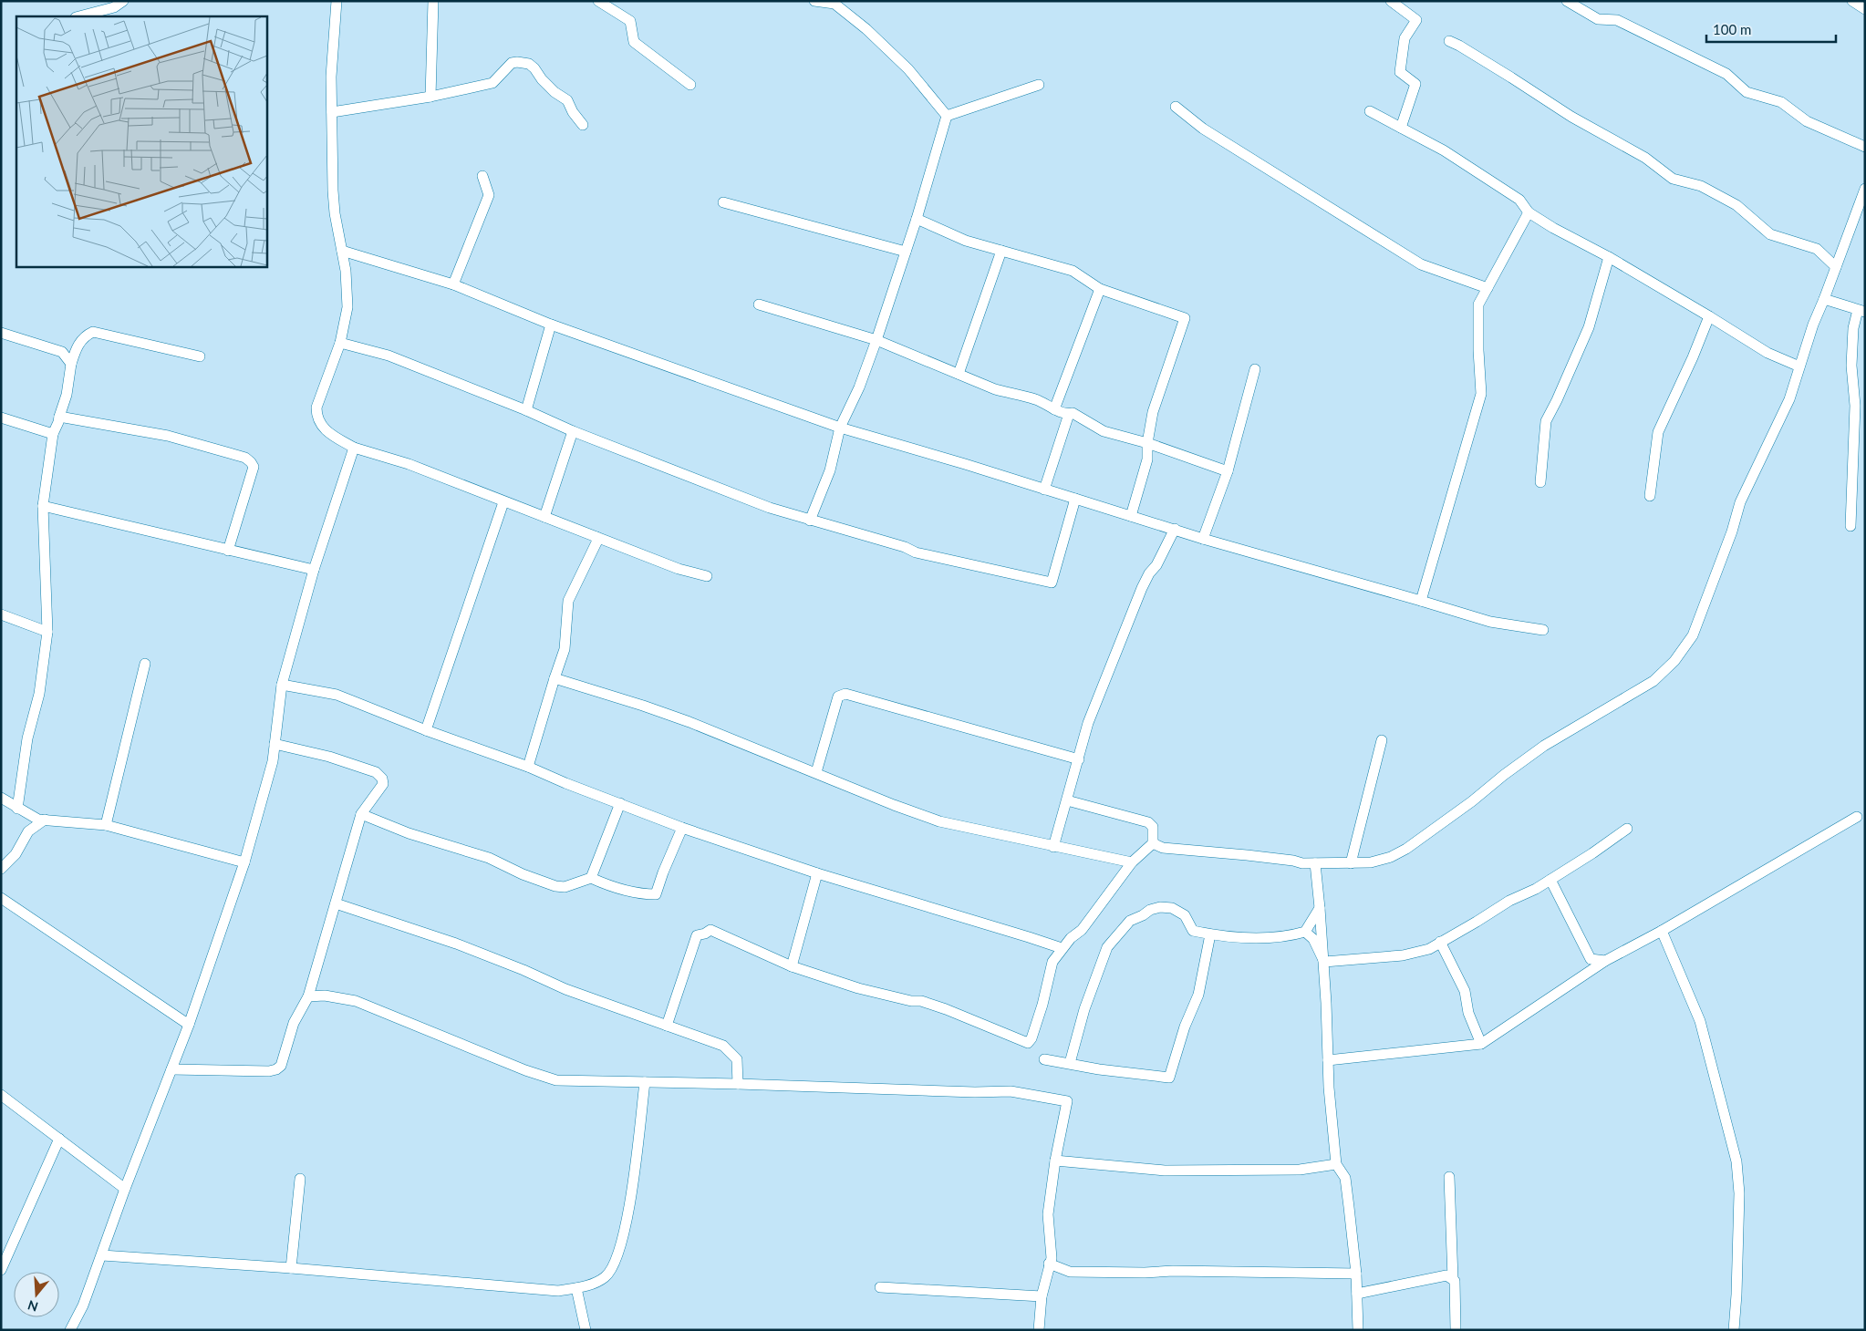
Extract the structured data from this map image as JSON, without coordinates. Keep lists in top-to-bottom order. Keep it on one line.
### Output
{"scale_bar":"100 m","north":"bottom"}
